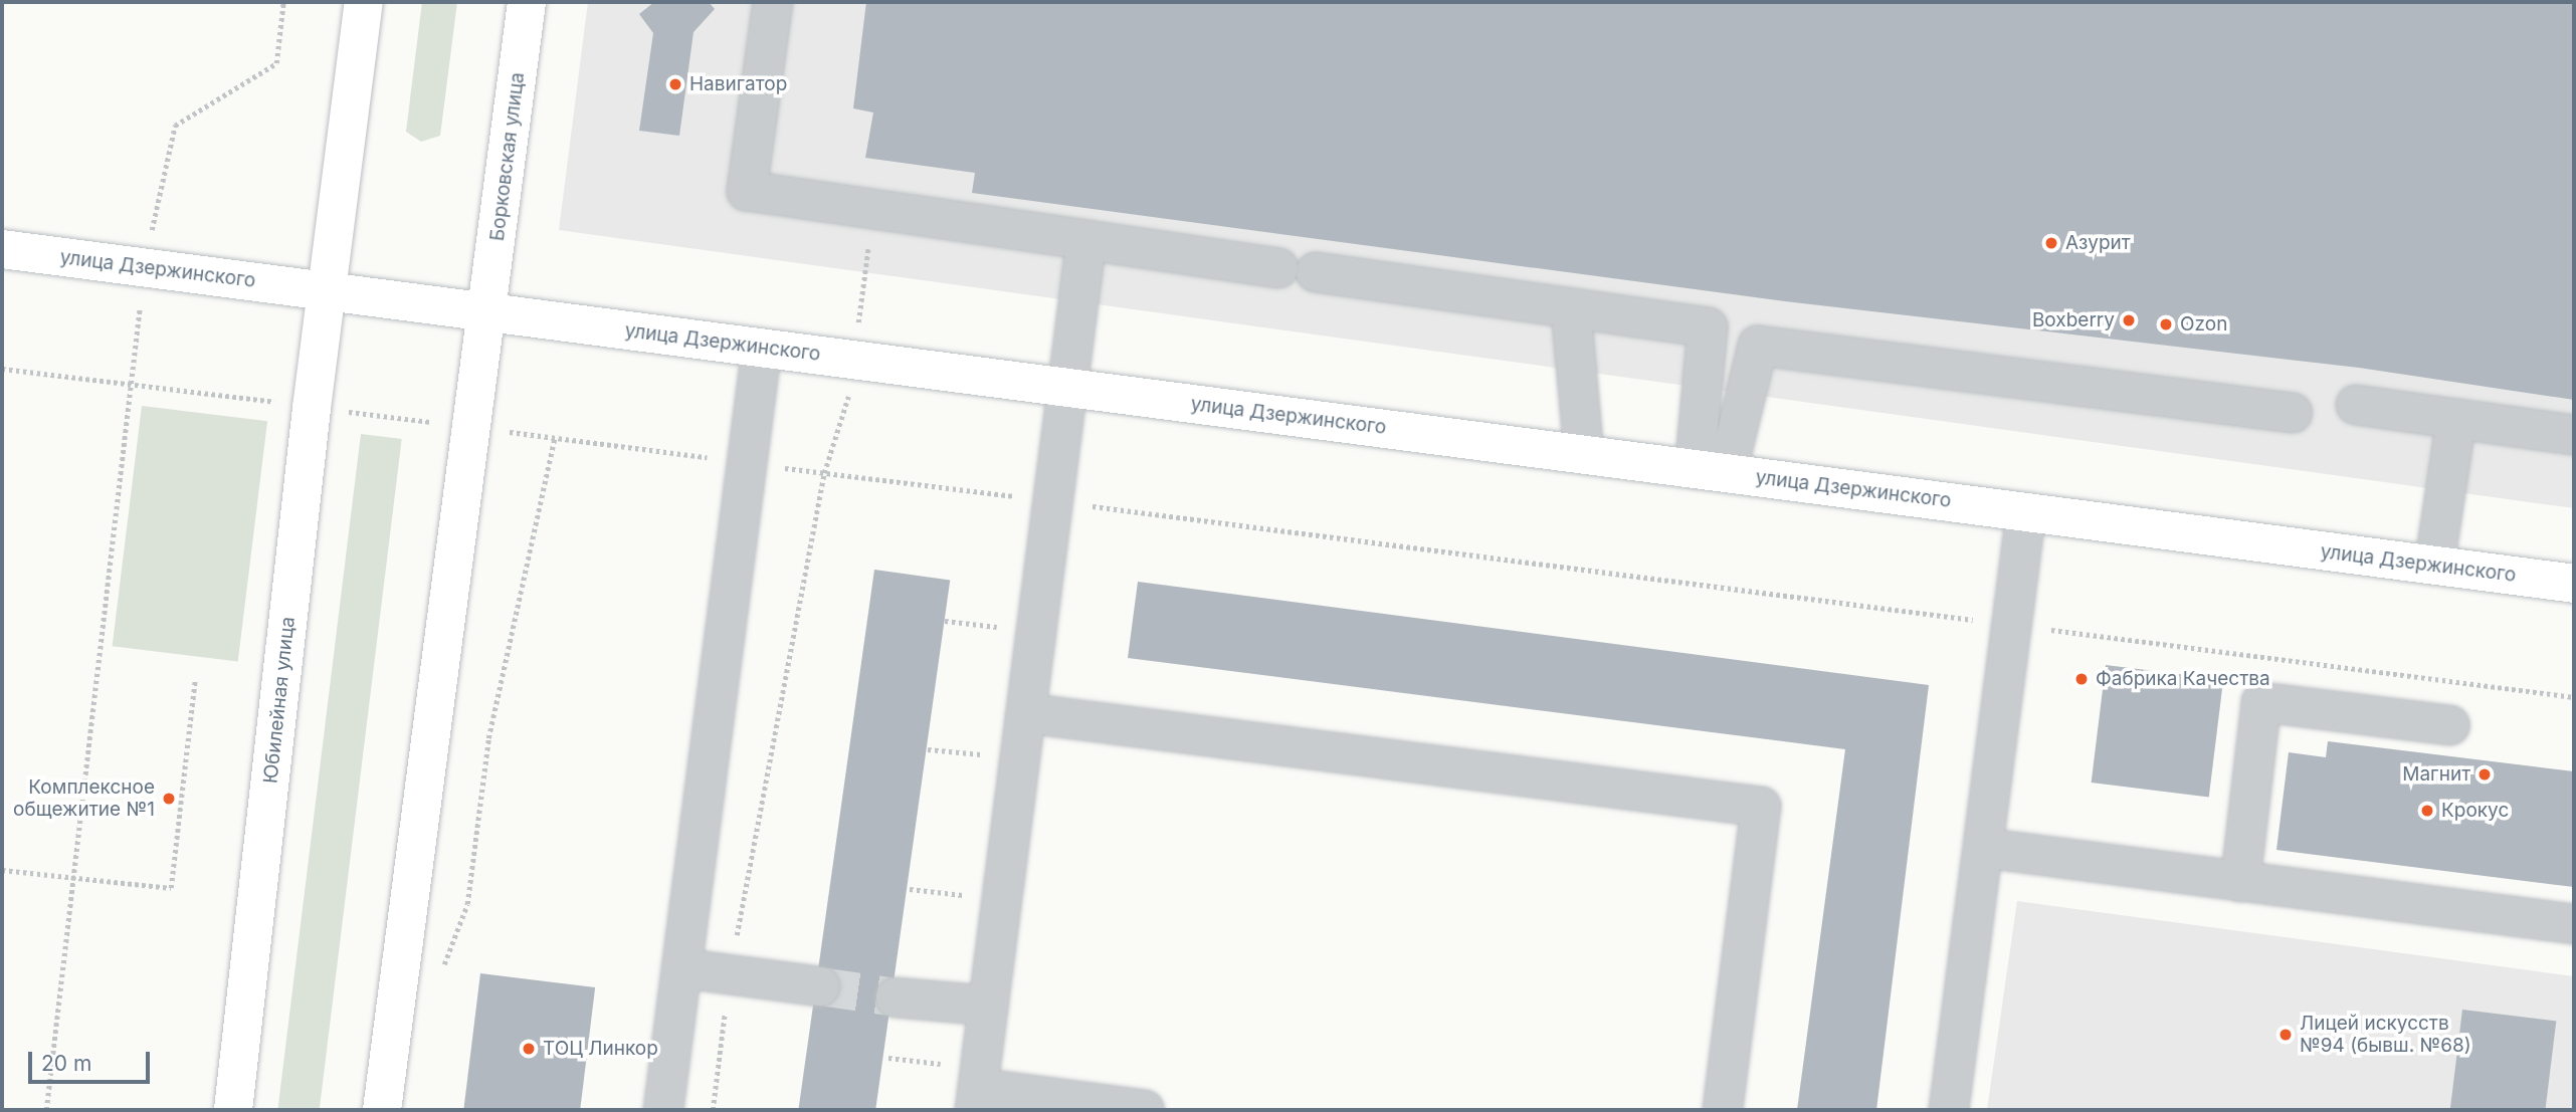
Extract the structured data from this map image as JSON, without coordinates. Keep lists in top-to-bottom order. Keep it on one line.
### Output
{"streets":{"main road":["Борковская улица","улица Дзержинского","Юбилейная улица"]},"crossings":[["Борковская улица","улица Дзержинского"],["улица Дзержинского","Юбилейная улица"]],"places":["Навигатор","Азурит","Boxberry","Ozon","Фабрика Качества","Магнит","Комплексное общежитие №1","Крокус","Лицей искусств №94 (бывш. №68)","ТОЦ Линкор"],"scale_bar":"20 m"}
